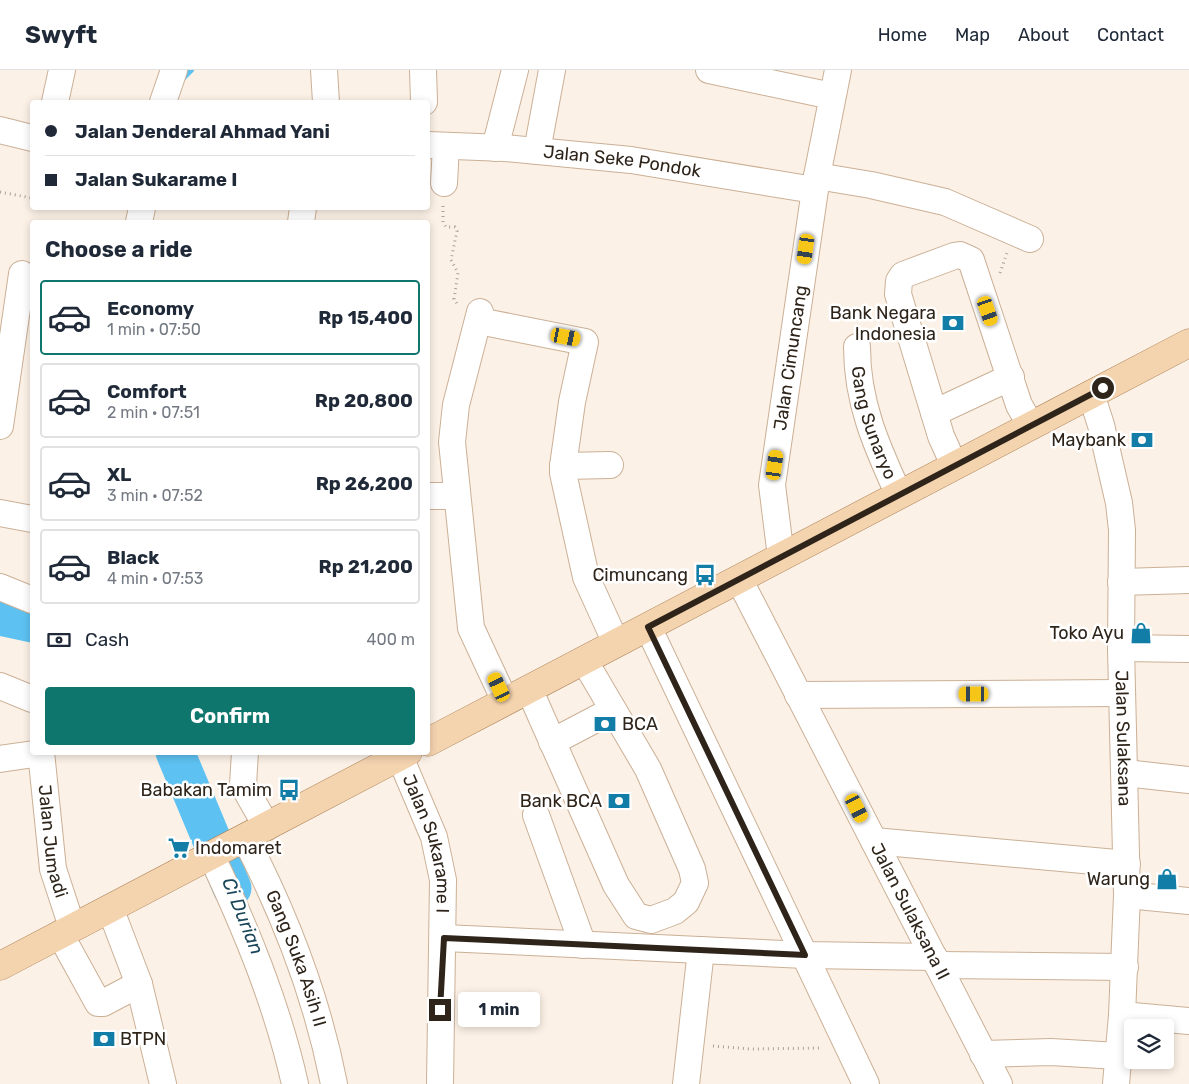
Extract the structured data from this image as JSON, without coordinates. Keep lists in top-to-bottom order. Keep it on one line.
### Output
{"streets":{"street":["Jalan Seke Pondok","Jalan Cimuncang","Gang Sunaryo","Jalan Sulaksana","Jalan Jumadi","Jalan Sukarame I","Jalan Sulaksana II","Gang Suka Asih II"]},"crossings":[["Jalan Seke Pondok","Jalan Cimuncang"]],"water":["Ci Durian"],"places":{"bank":["Bank Negara Indonesia","Maybank","BCA","Bank BCA","BTPN"],"bus stop":["Cimuncang","Babakan Tamim"],"shop":["Toko Ayu","Warung"],"supermarket":["Indomaret"]},"page":{"header":"Swyft","nav":["Home","Map","About","Contact"],"banner":["Jalan Jenderal Ahmad Yani","Jalan Sukarame I"],"heading":"Choose a ride","list":[{"name":"Economy","note":"1 min · 07:50","value":"Rp 15,400"},{"name":"Comfort","note":"2 min · 07:51","value":"Rp 20,800"},{"name":"XL","note":"3 min · 07:52","value":"Rp 26,200"},{"name":"Black","note":"4 min · 07:53","value":"Rp 21,200"}],"pay":["Cash","400 m"],"buttons":"Confirm","bubble":"1 min"}}
